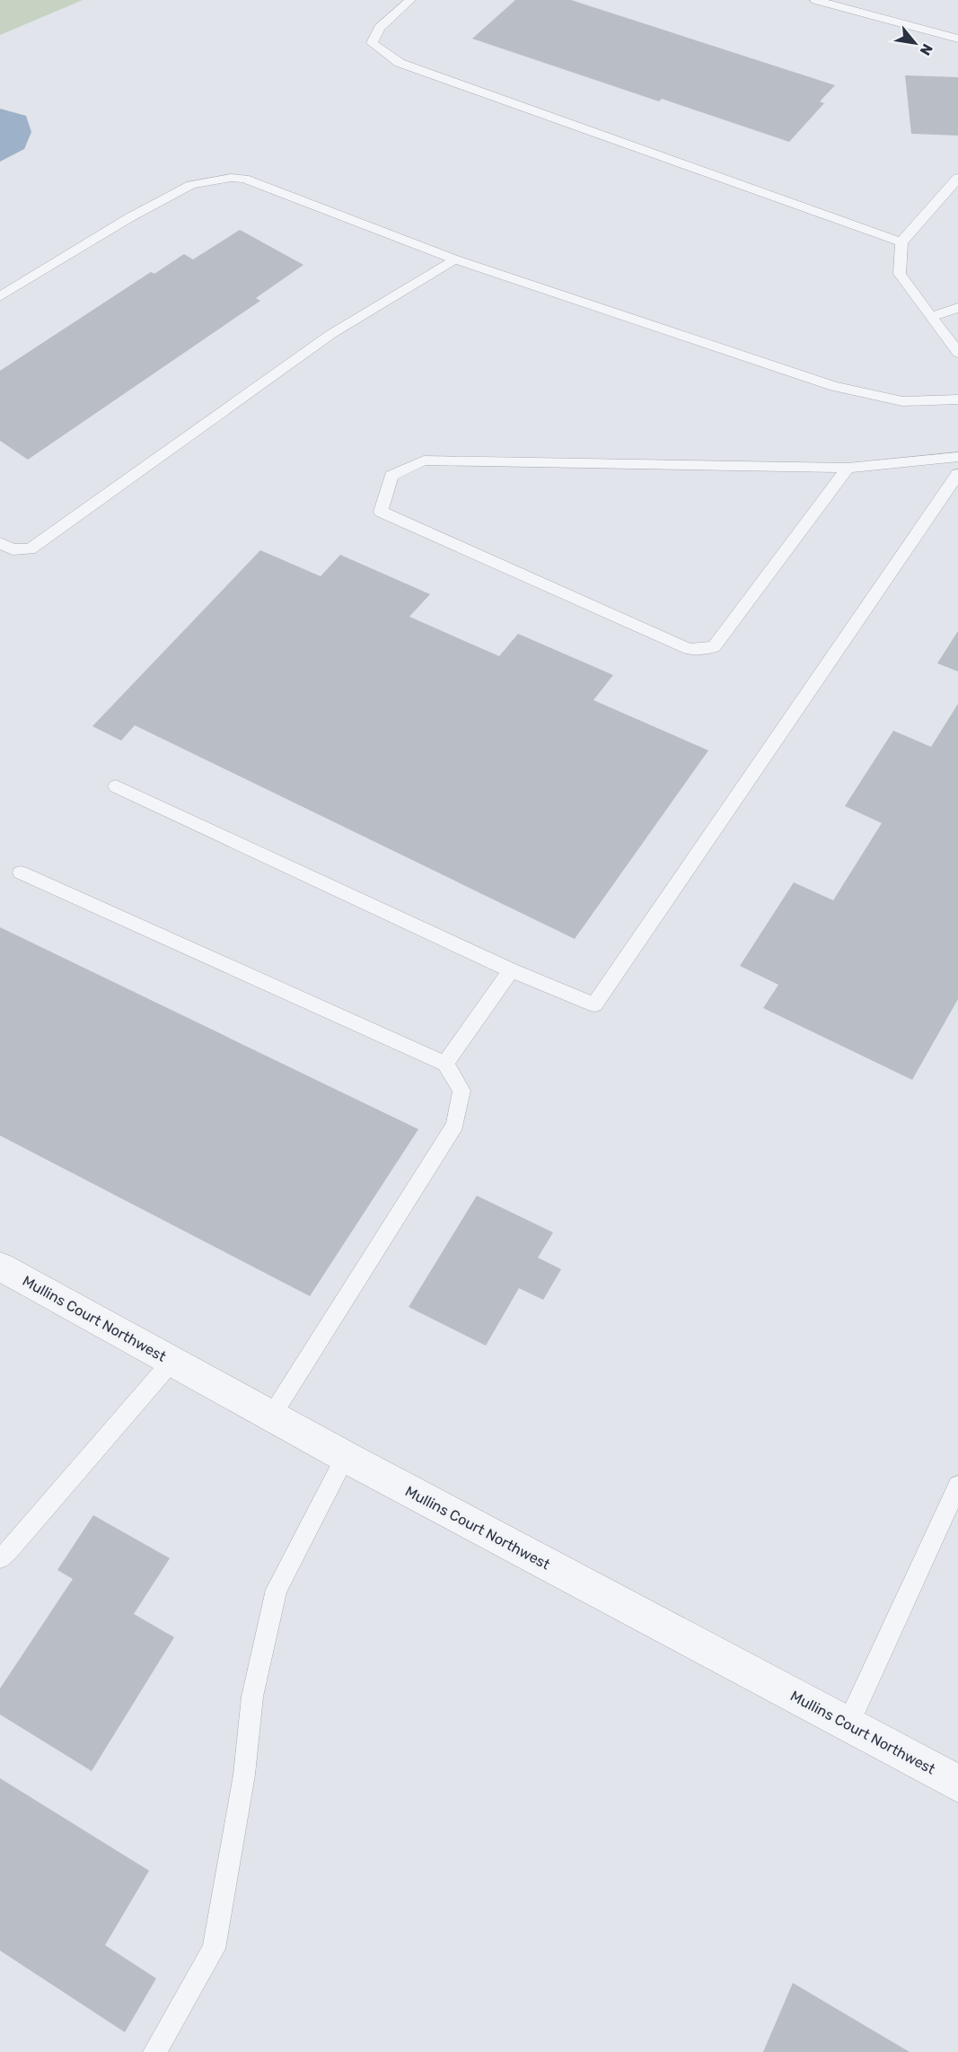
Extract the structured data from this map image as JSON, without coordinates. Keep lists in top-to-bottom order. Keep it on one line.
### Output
{"streets":{"street":["Mullins Court Northwest"]},"north":"bottom right"}
